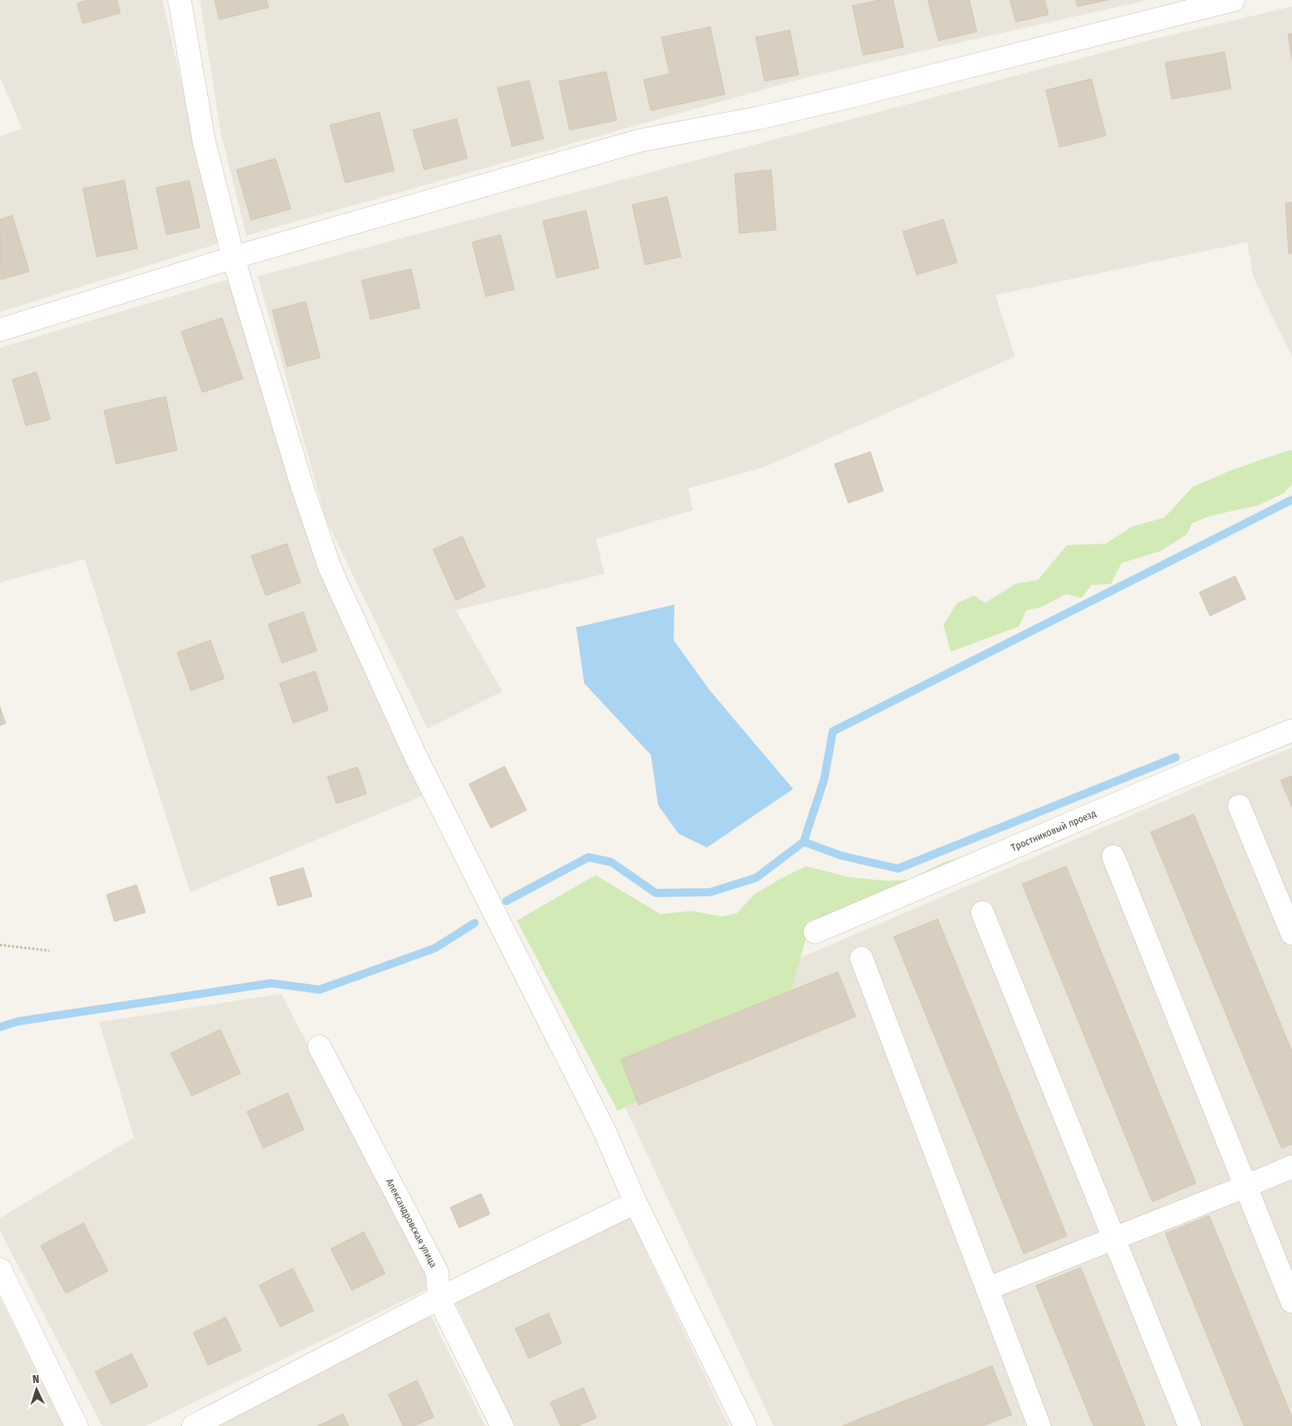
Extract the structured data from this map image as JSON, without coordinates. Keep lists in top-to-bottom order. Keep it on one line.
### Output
{"streets":{"street":["Тростниковый проезд","Александровская улица"]},"north":"top"}
